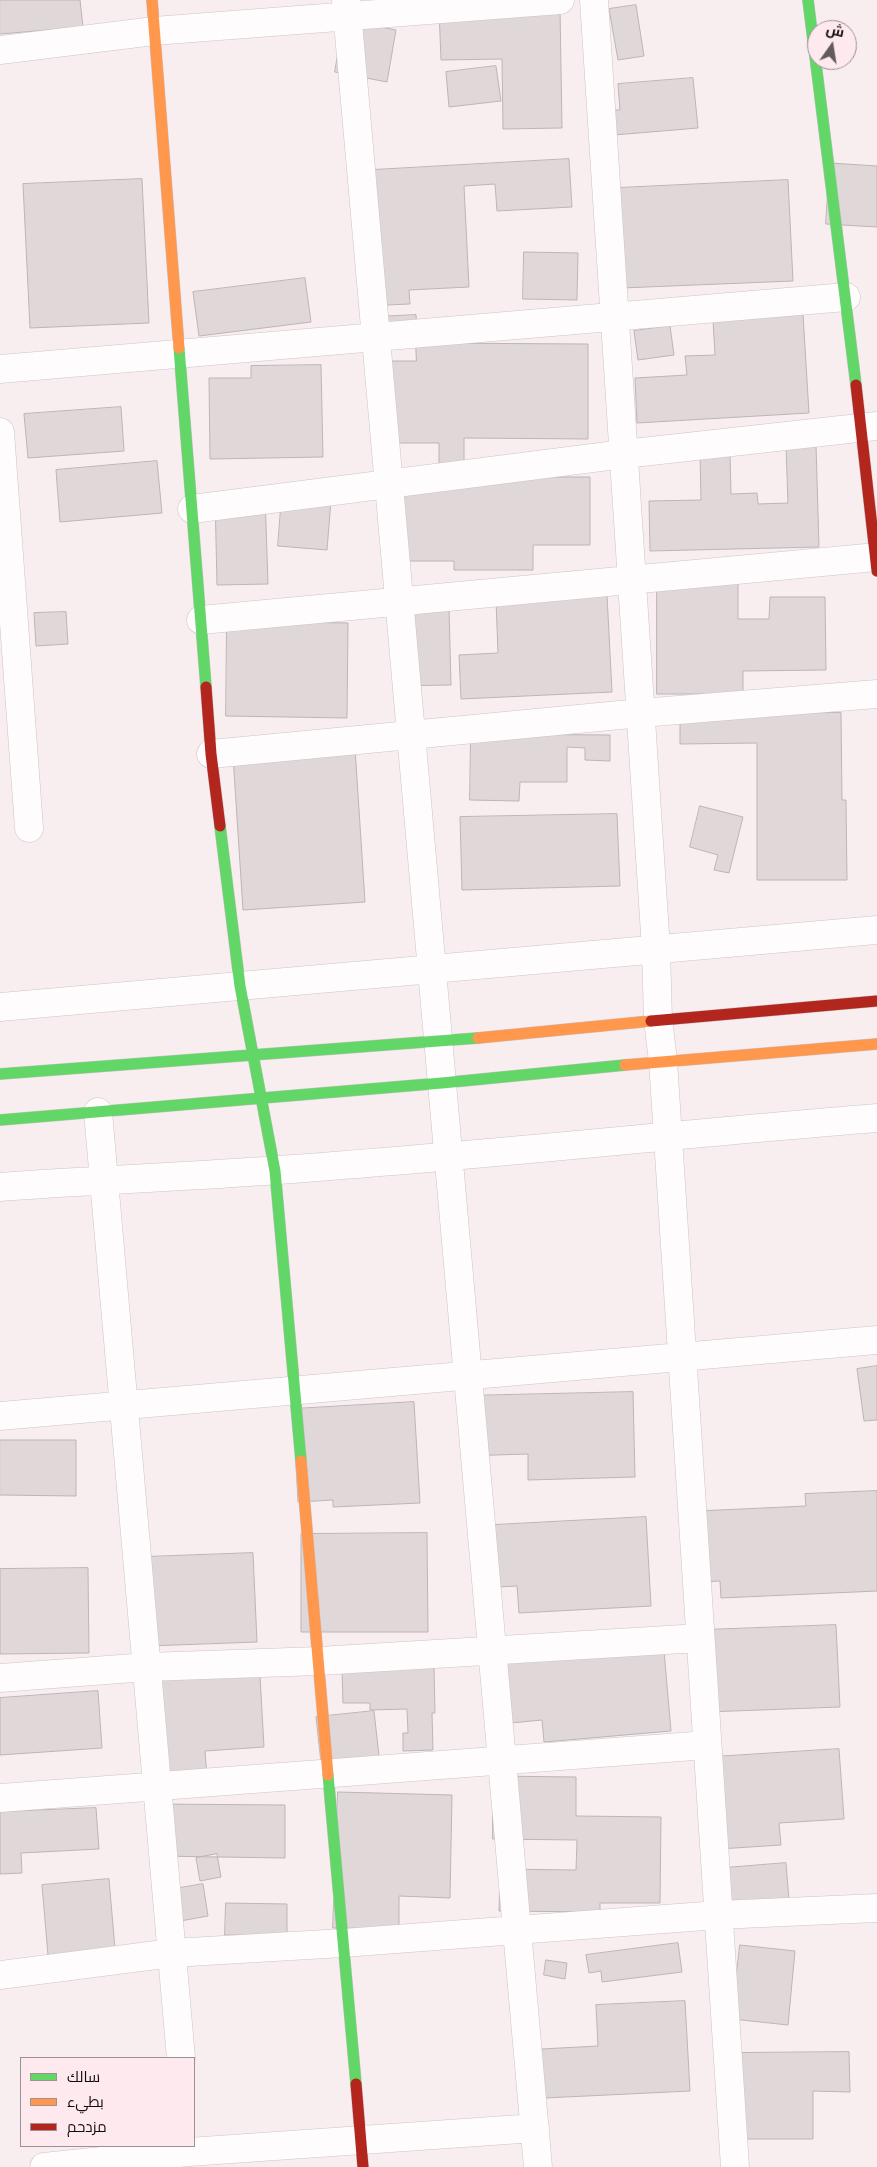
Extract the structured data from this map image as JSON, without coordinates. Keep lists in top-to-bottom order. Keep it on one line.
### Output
{"legend":["سالك","بطيء","مزدحم"],"north":"top"}
